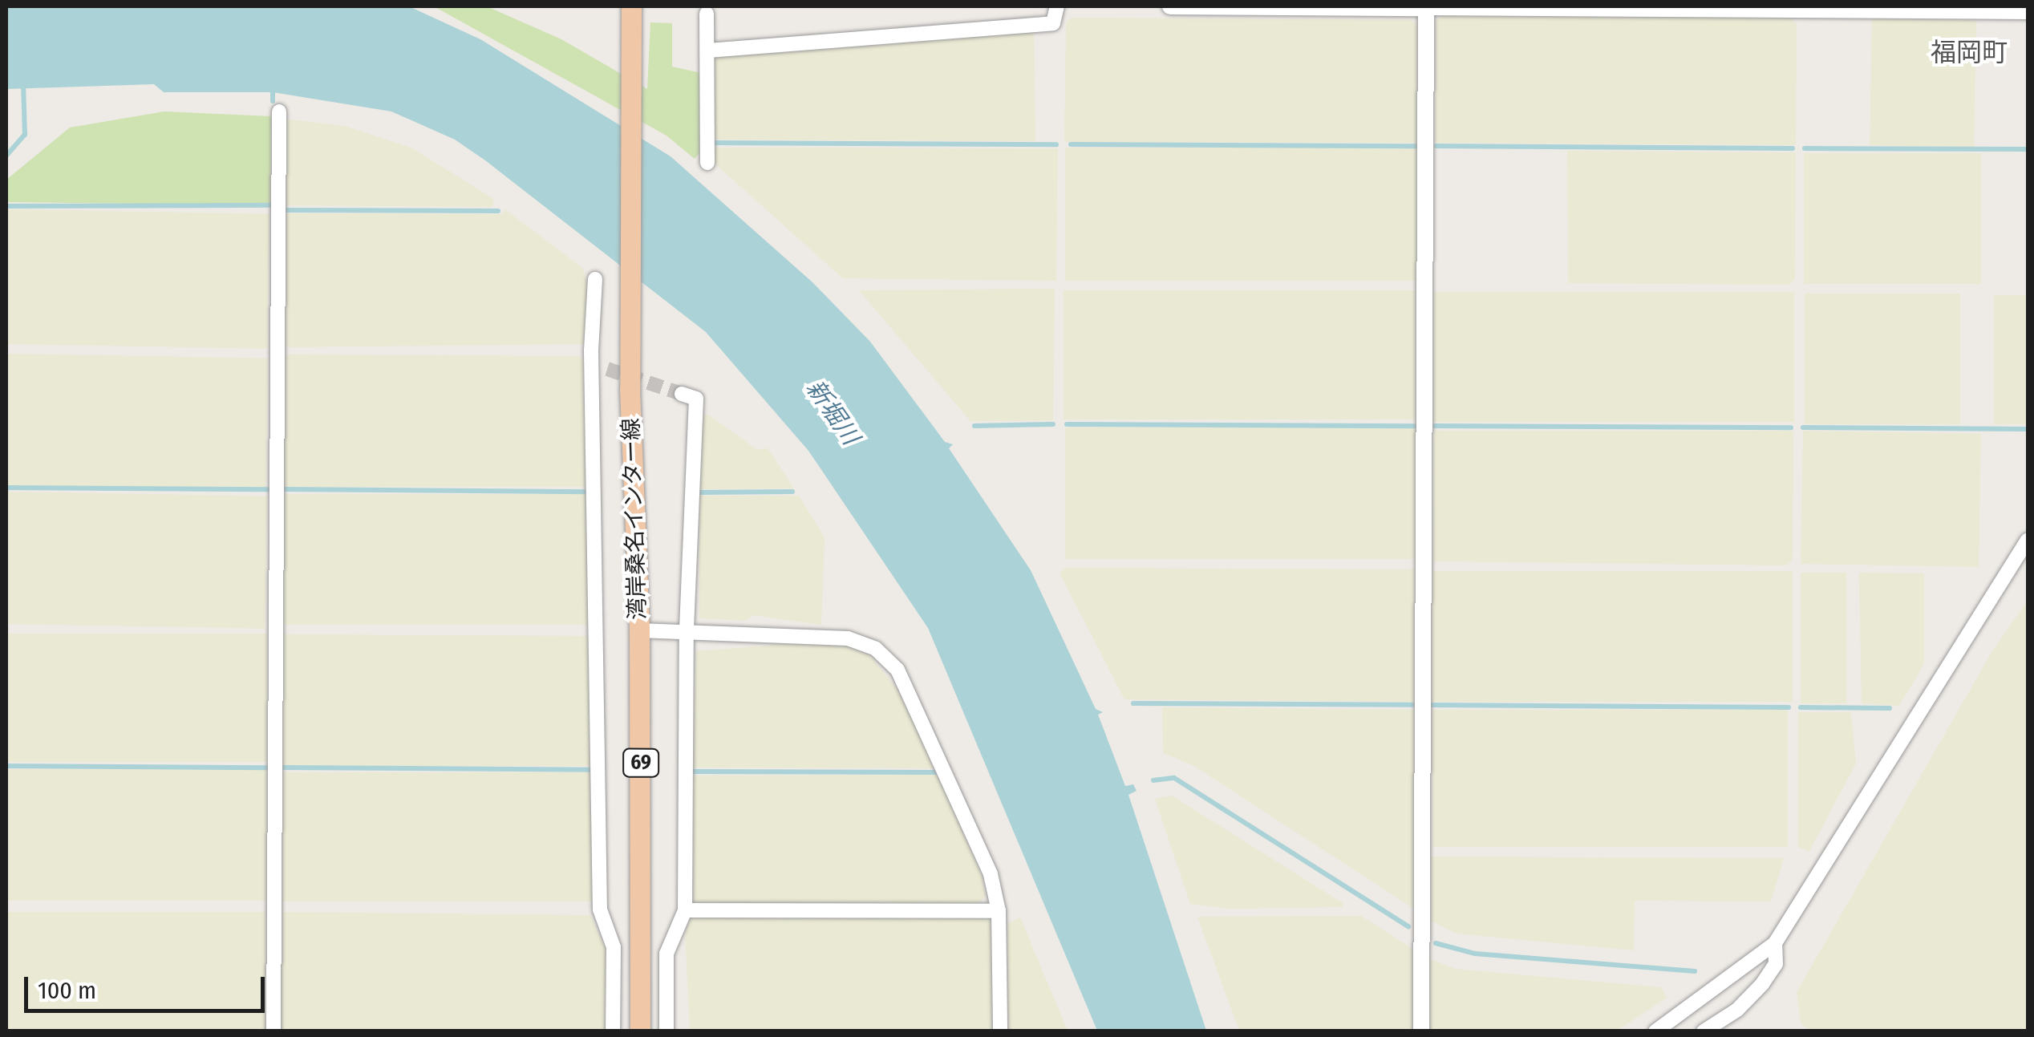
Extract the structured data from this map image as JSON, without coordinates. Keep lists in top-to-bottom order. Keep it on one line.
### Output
{"streets":{"main road":["湾岸桑名インター線","69"]},"districts":["福岡町"],"water":["新堀川"],"scale_bar":"100 m"}
